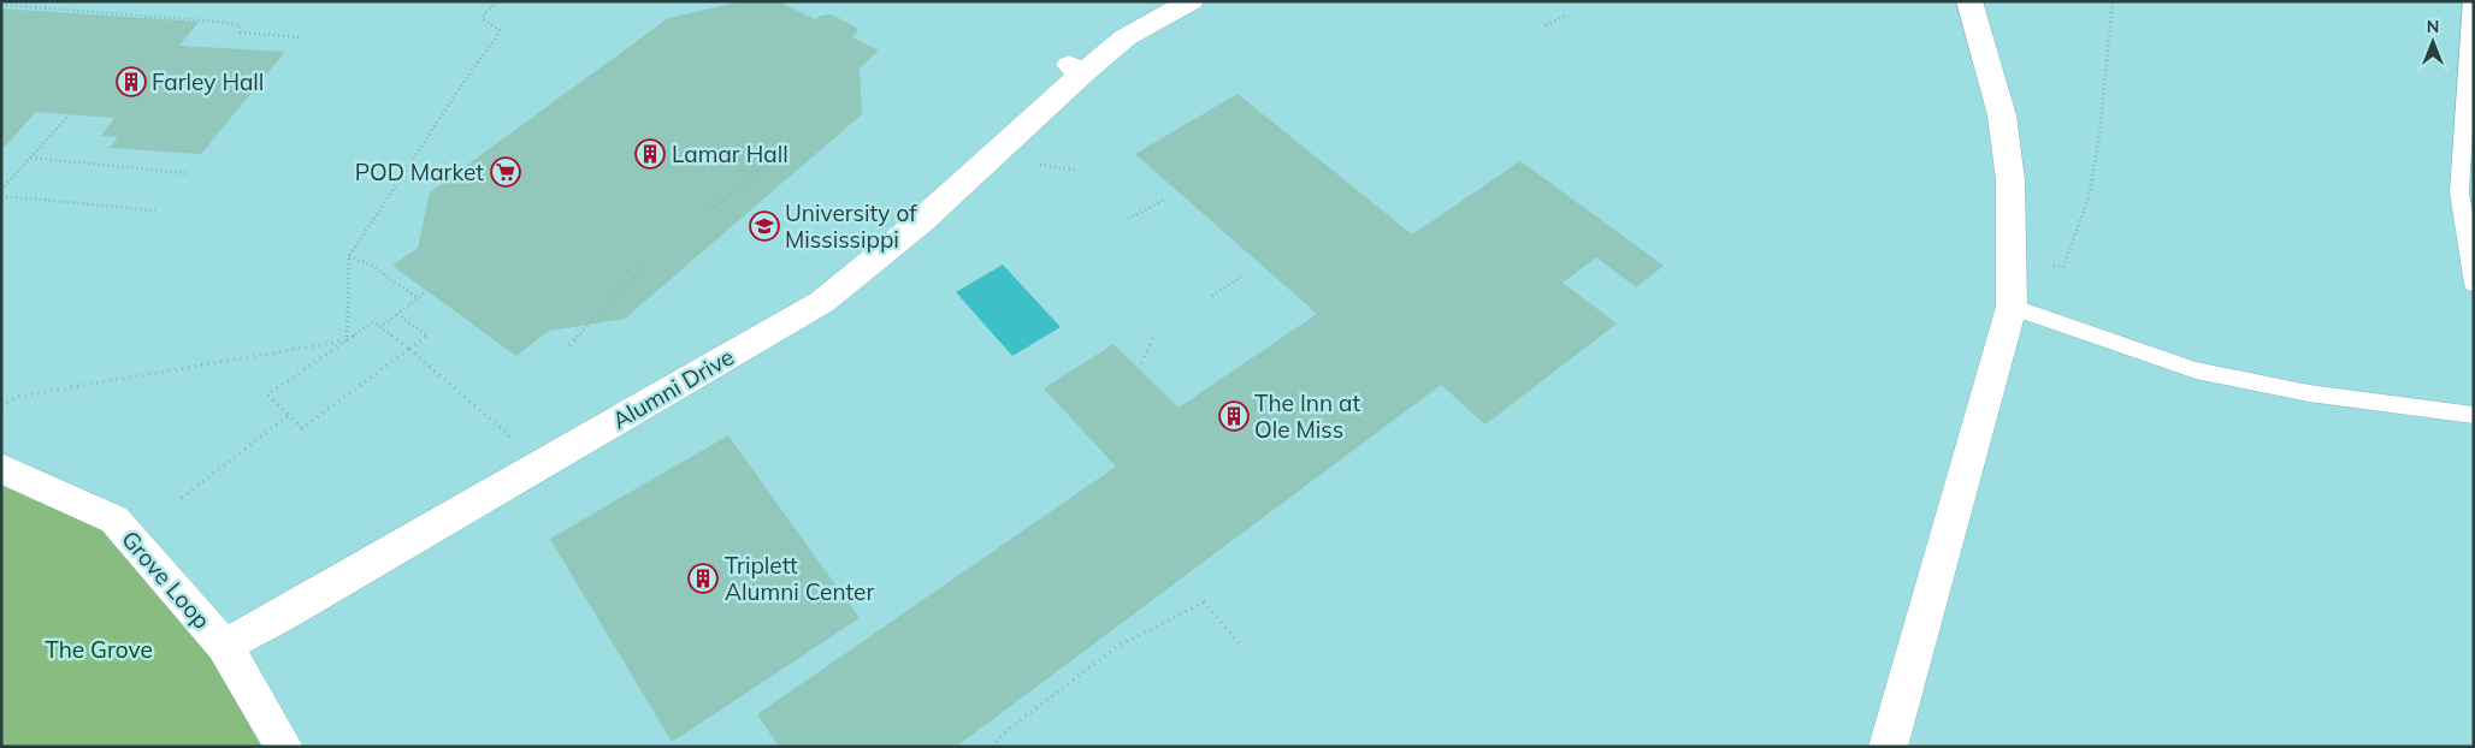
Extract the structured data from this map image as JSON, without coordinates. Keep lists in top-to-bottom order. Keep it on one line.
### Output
{"streets":{"street":["Alumni Drive","Grove Loop"]},"crossings":[["Alumni Drive","Grove Loop"]],"parks":["The Grove"],"places":{"building":["Farley Hall","Lamar Hall","The Inn at Ole Miss","Triplett Alumni Center"],"supermarket":["POD Market"],"school or university":["University of Mississippi"]},"north":"top"}
